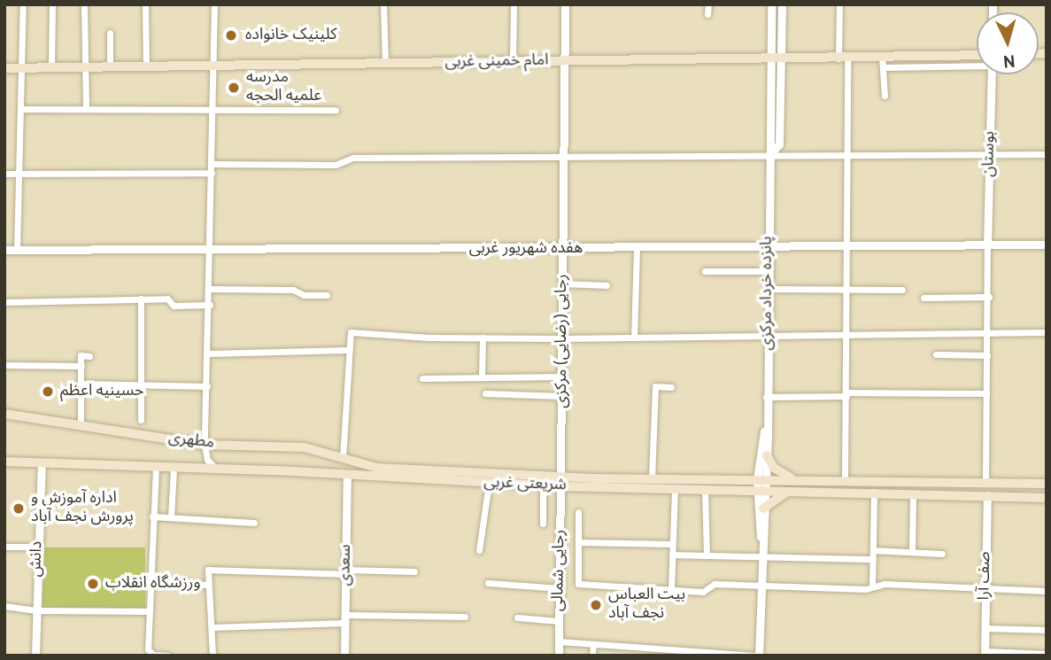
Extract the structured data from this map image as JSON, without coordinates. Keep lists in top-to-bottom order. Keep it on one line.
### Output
{"streets":{"main road":["امام خمینی غربی","مطهری","شریعتی غربی"],"street":["بوستان","هفده شهریور غربی","پانزده خرداد مرکزی","رجایی (رضایی) مرکزی","دانش","سعدی","رجایی شمالی","صف آرا"]},"crossings":[["امام خمینی غربی","پانزده خرداد مرکزی"],["امام خمینی غربی","رجایی (رضایی) مرکزی"],["بوستان","هفده شهریور غربی"],["هفده شهریور غربی","پانزده خرداد مرکزی"],["هفده شهریور غربی","رجایی (رضایی) مرکزی"],["پانزده خرداد مرکزی","شریعتی غربی"],["رجایی (رضایی) مرکزی","شریعتی غربی"],["رجایی (رضایی) مرکزی","رجایی شمالی"],["مطهری","شریعتی غربی"],["شریعتی غربی","دانش"],["شریعتی غربی","سعدی"],["شریعتی غربی","رجایی شمالی"],["شریعتی غربی","صف آرا"]],"places":["کلینیک خانواده","مدرسه علمیه الحجه","حسینیه اعظم","اداره آموزش و پرورش نجف آباد","ورزشگاه انقلاب","بیت العباس نجف آباد"],"north":"bottom"}
